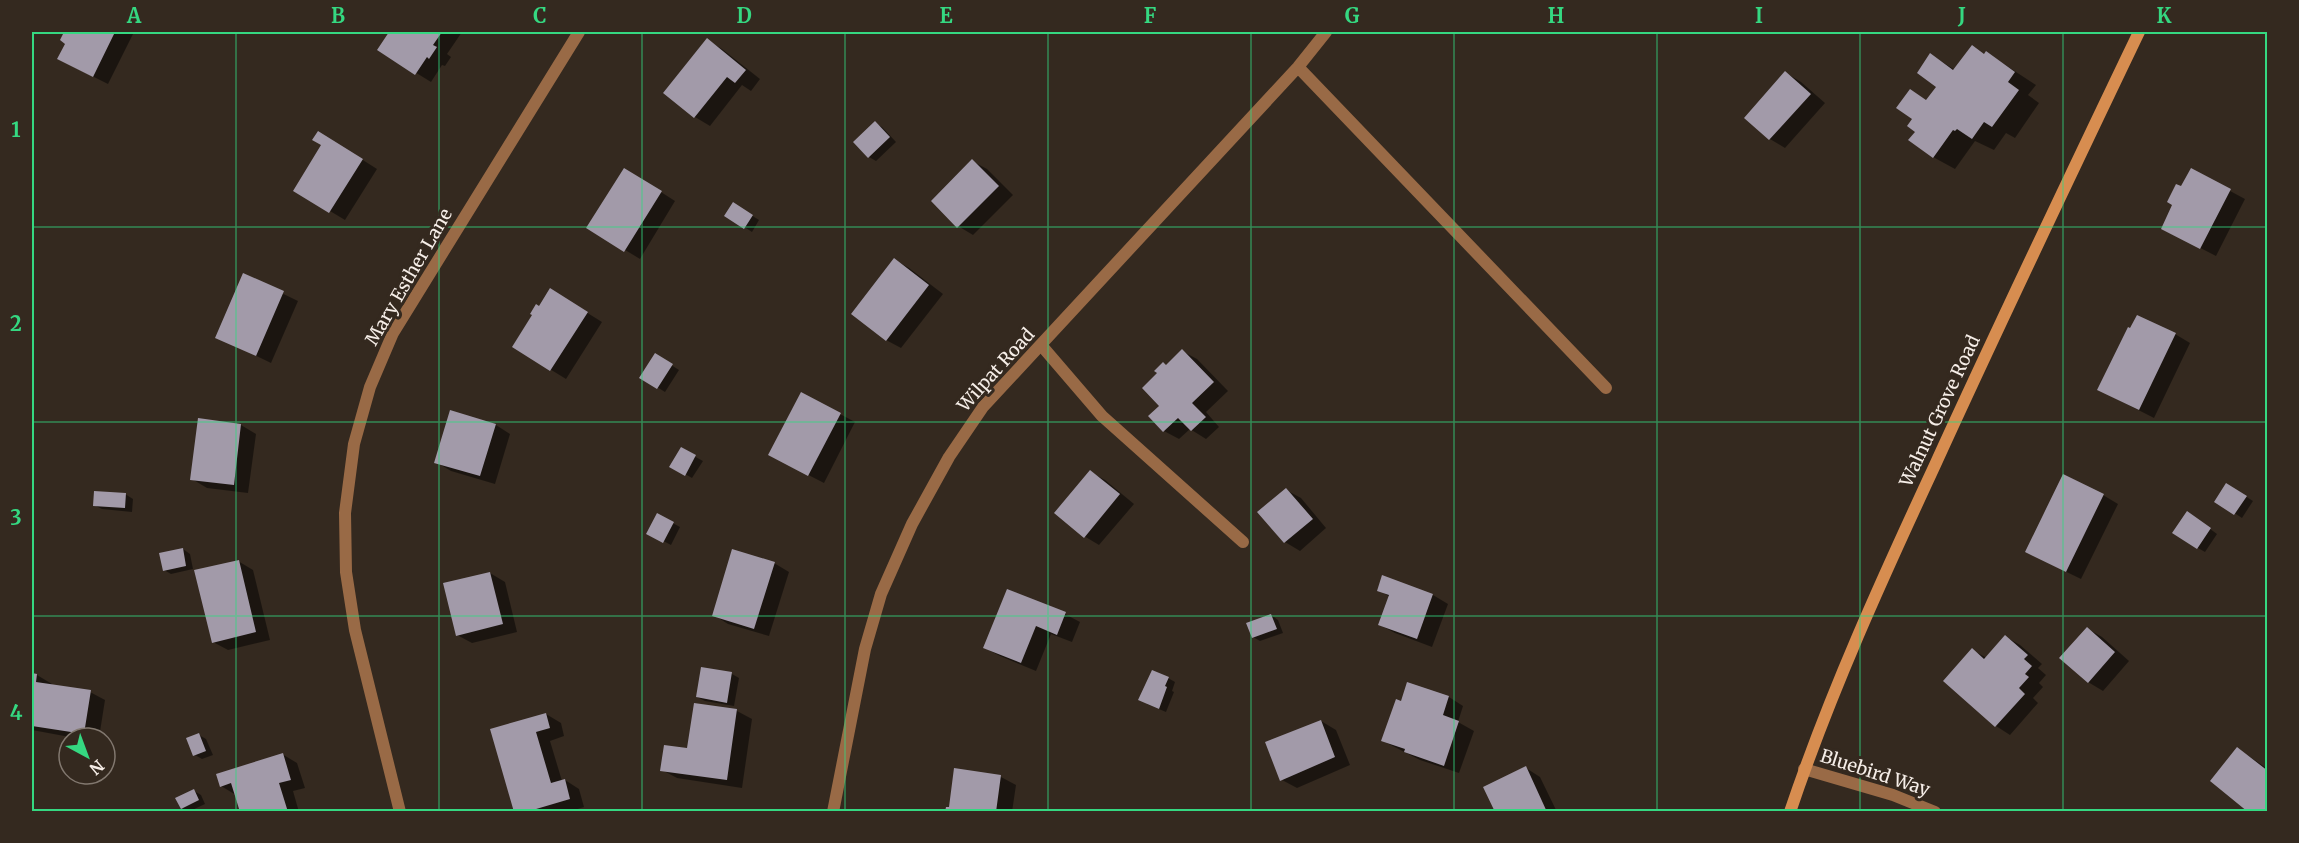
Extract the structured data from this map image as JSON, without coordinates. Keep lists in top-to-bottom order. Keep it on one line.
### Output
{"streets":{"main road":["Walnut Grove Road"],"street":["Mary Esther Lane","Wilpat Road","Bluebird Way"]},"crossings":[["Walnut Grove Road","Bluebird Way"]],"north":"bottom right","grid":{"columns":["A","B","C","D","E","F","G","H","I","J","K"],"rows":["1","2","3","4"]}}
